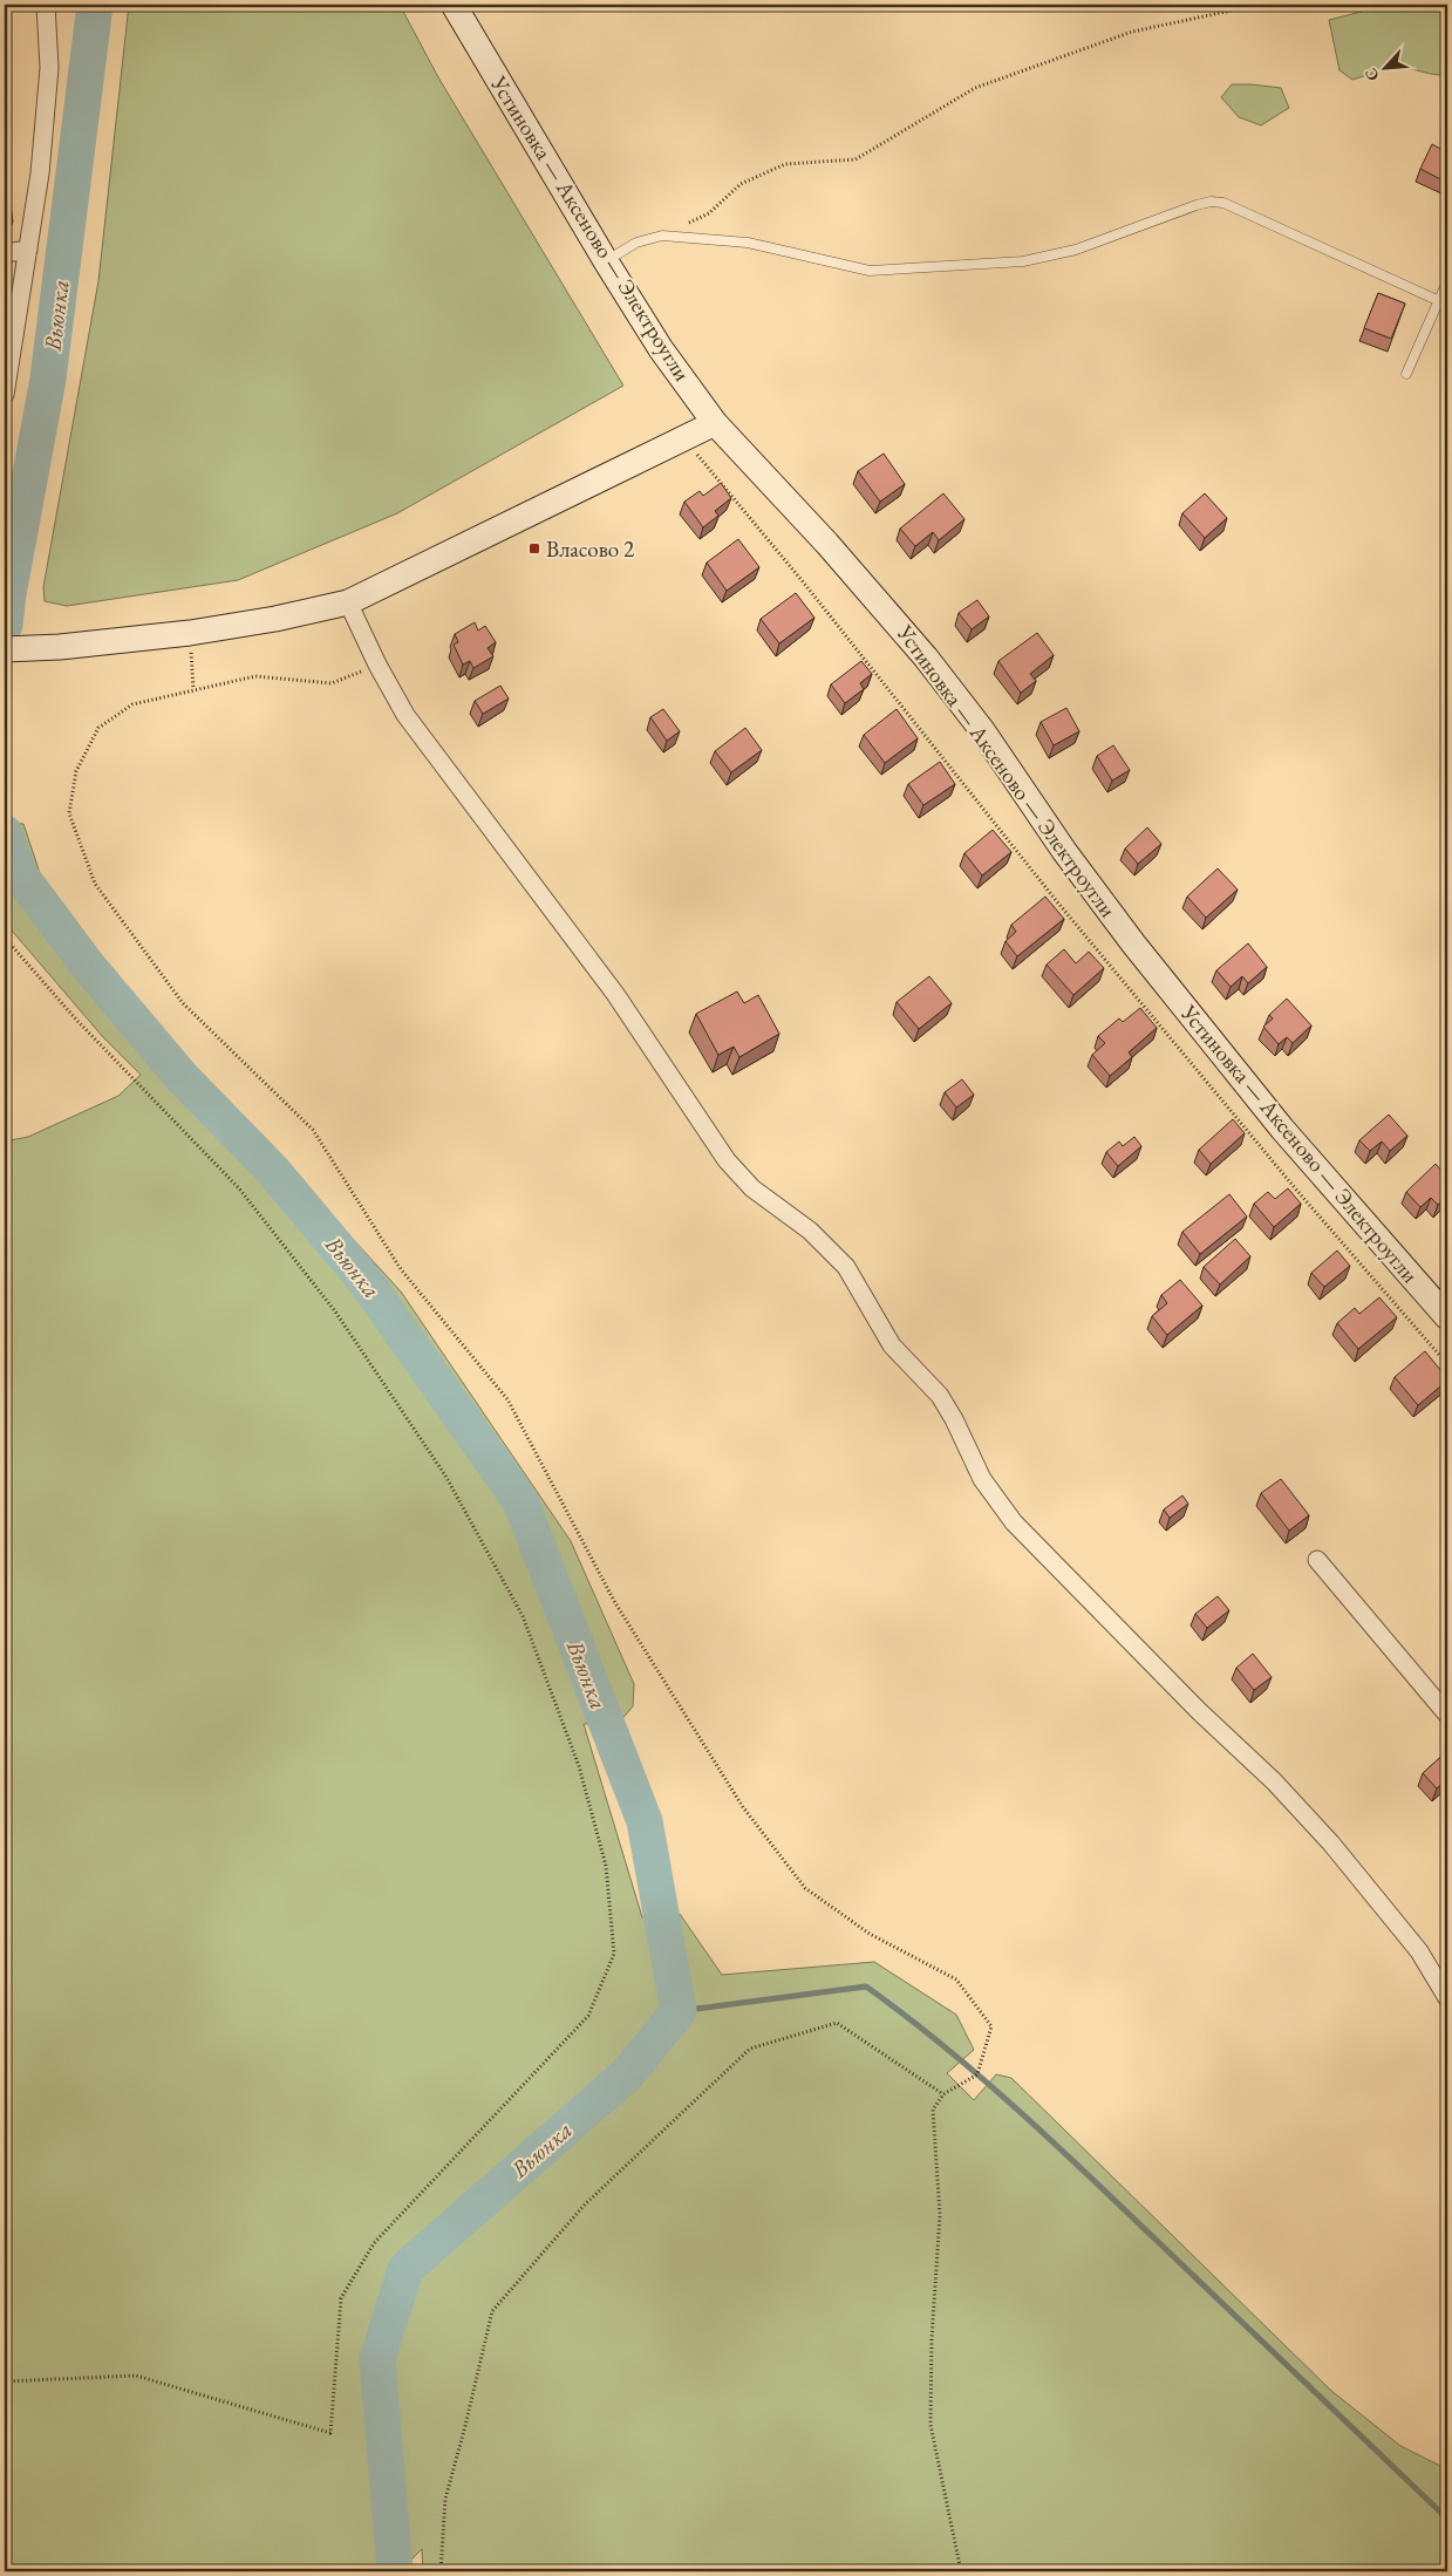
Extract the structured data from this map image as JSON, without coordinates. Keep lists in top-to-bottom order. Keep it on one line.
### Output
{"streets":{"main road":["Устиновка — Аксеново — Электроугли"]},"water":["Вьюнка"],"places":{"transit":["Власово 2"]},"north":"bottom left"}
